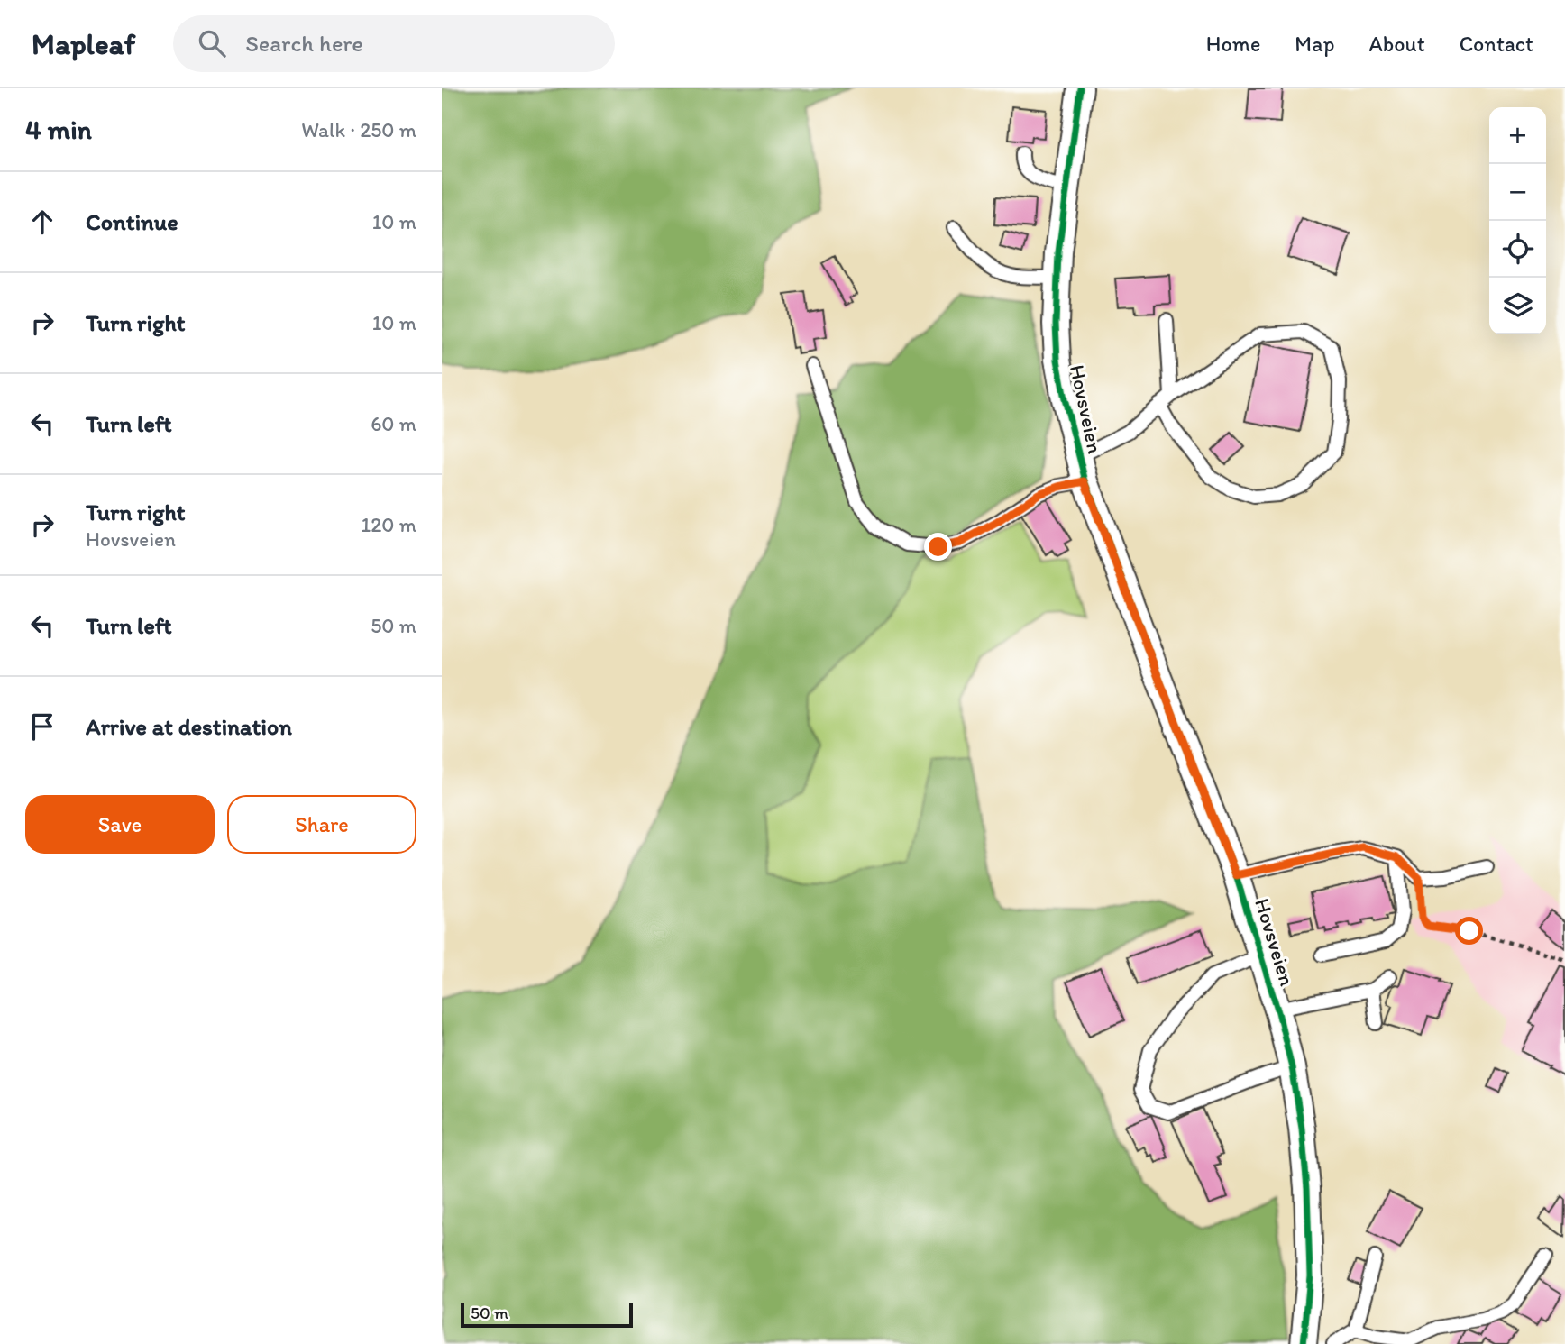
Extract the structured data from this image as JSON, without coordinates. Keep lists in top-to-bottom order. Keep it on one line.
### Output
{"streets":{"street":["Hovsveien"]},"scale_bar":"50 m","page":{"header":"Mapleaf","search":"Search here","nav":["Home","Map","About","Contact"],"heading":["4 min","Walk · 250 m"],"map_buttons":["+","−"],"list":[["Continue","10 m"],["Turn right","10 m"],["Turn left","60 m"],["Turn right","Hovsveien","120 m"],["Turn left","50 m"],"Arrive at destination"],"buttons":["Save","Share"],"scale":"50 m"}}
